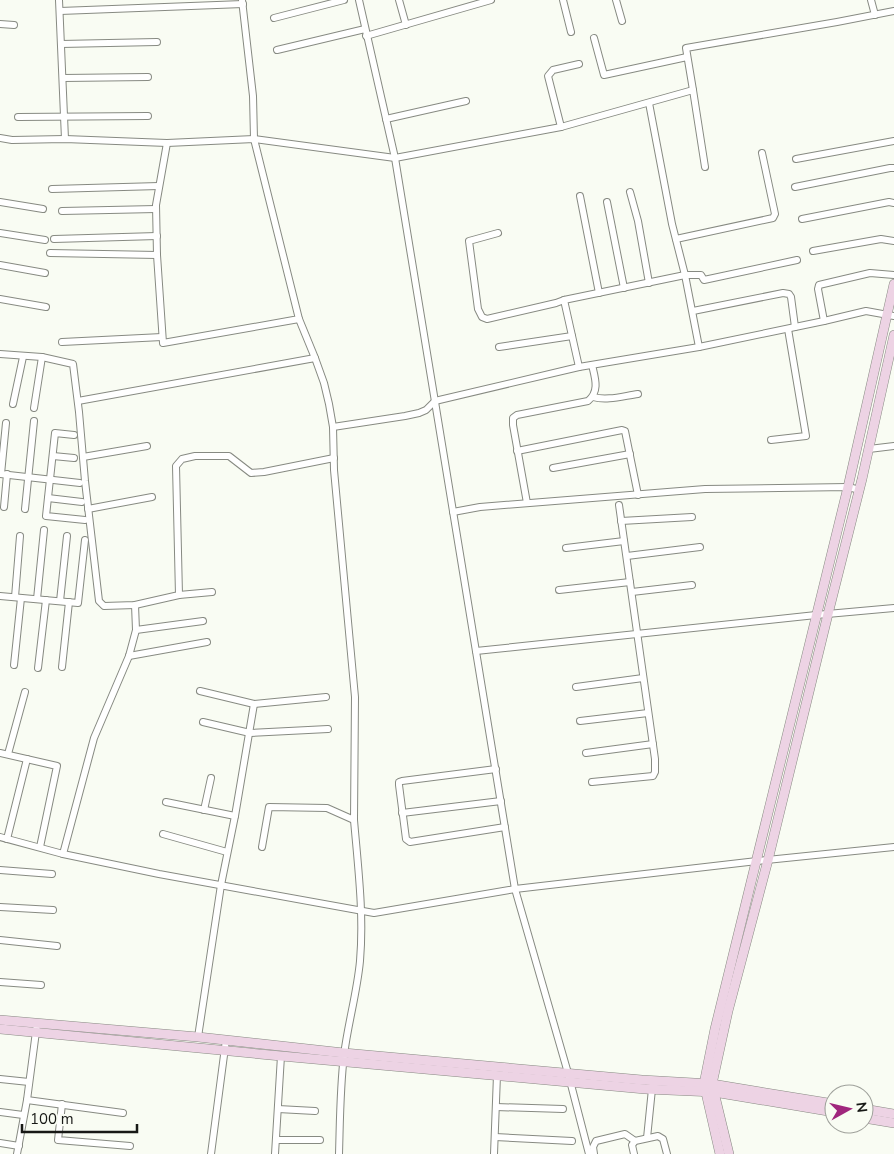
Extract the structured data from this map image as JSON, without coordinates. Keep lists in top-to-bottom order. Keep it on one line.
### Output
{"scale_bar":"100 m","north":"right"}
